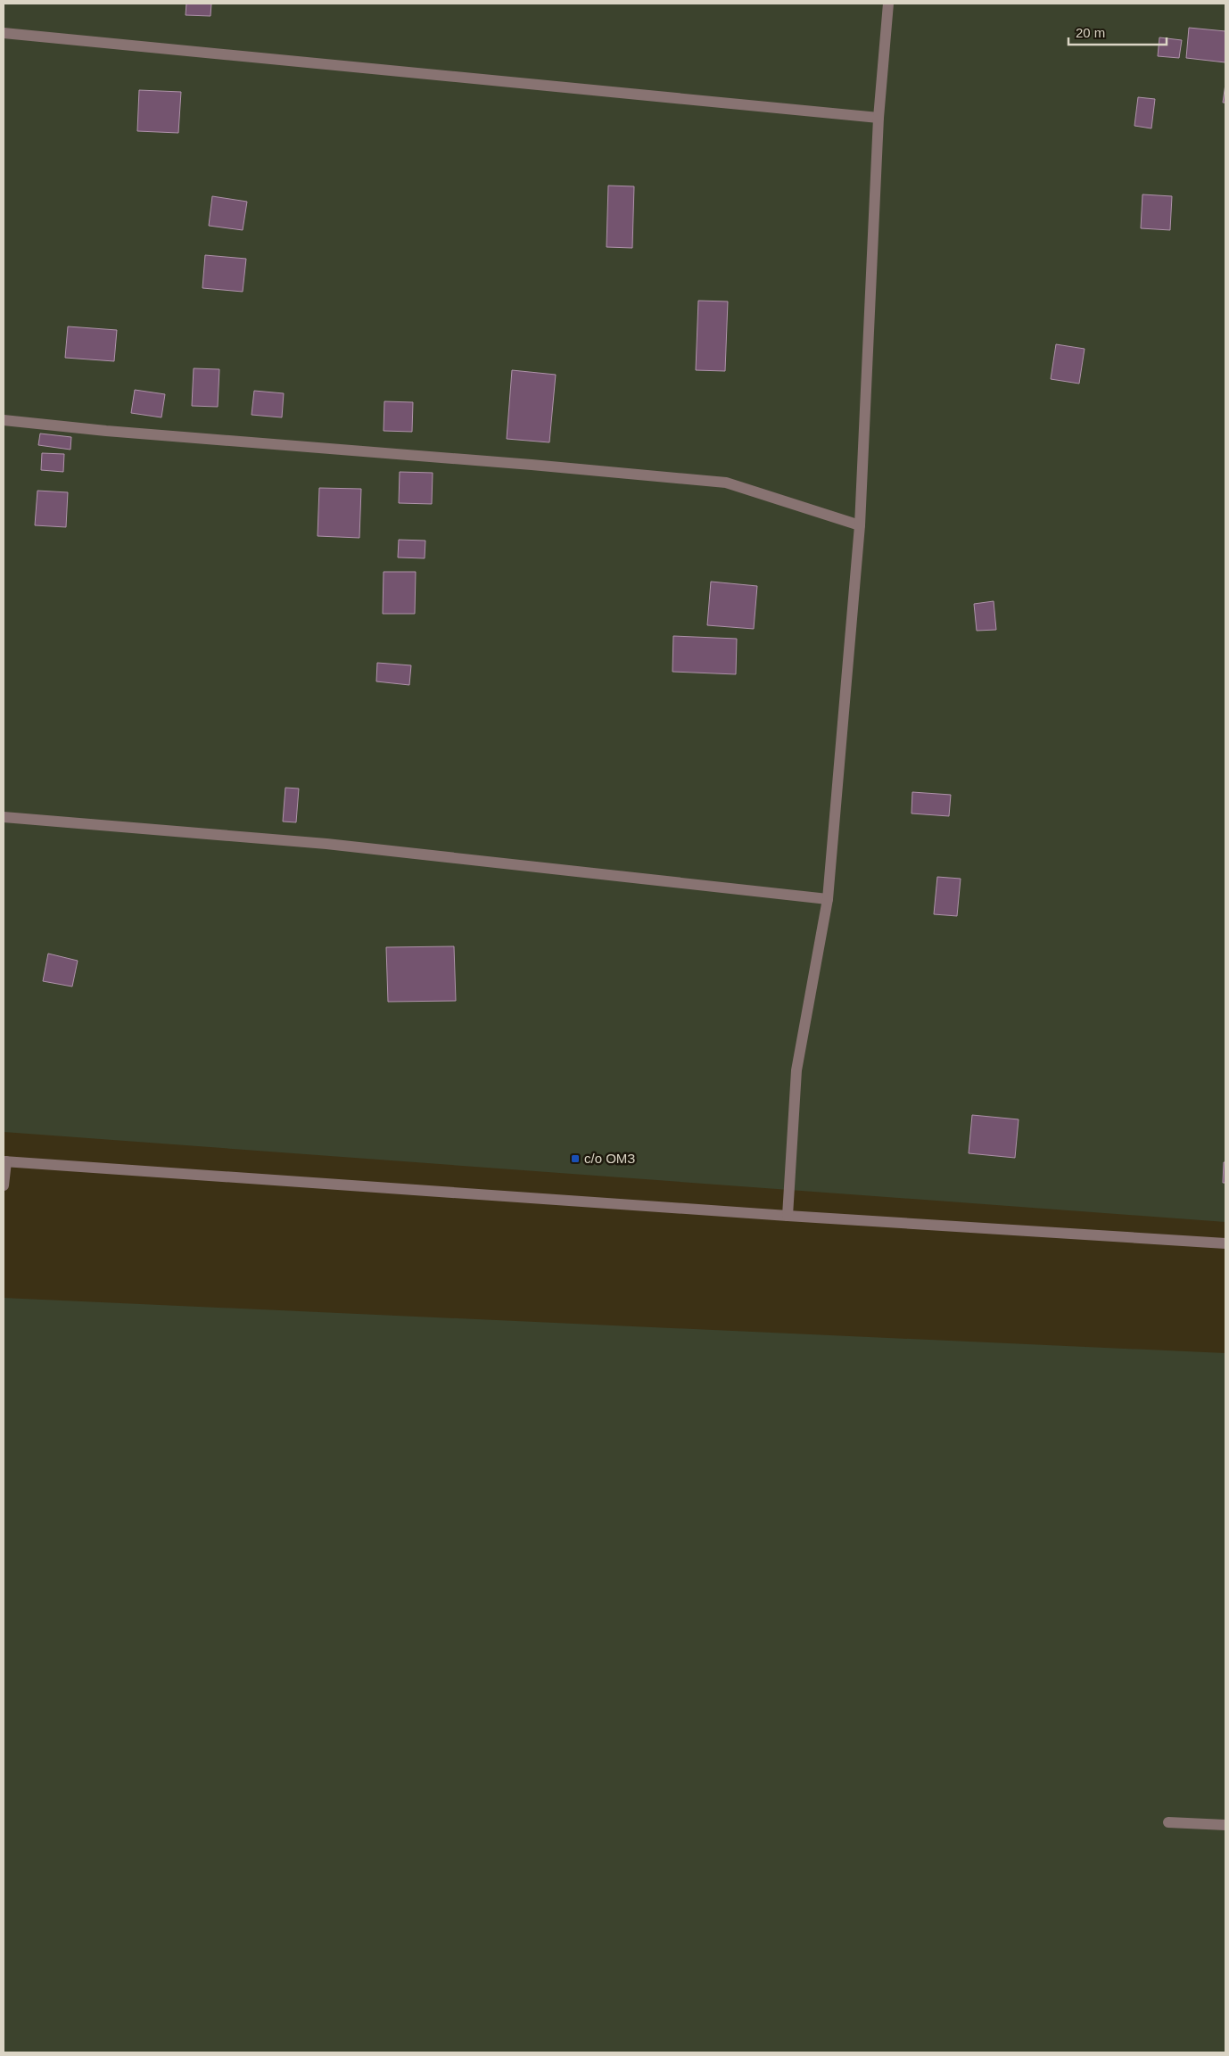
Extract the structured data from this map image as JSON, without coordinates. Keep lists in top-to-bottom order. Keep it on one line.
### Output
{"places":{"transit":["с/о ОМЗ"]},"scale_bar":"20 m"}
